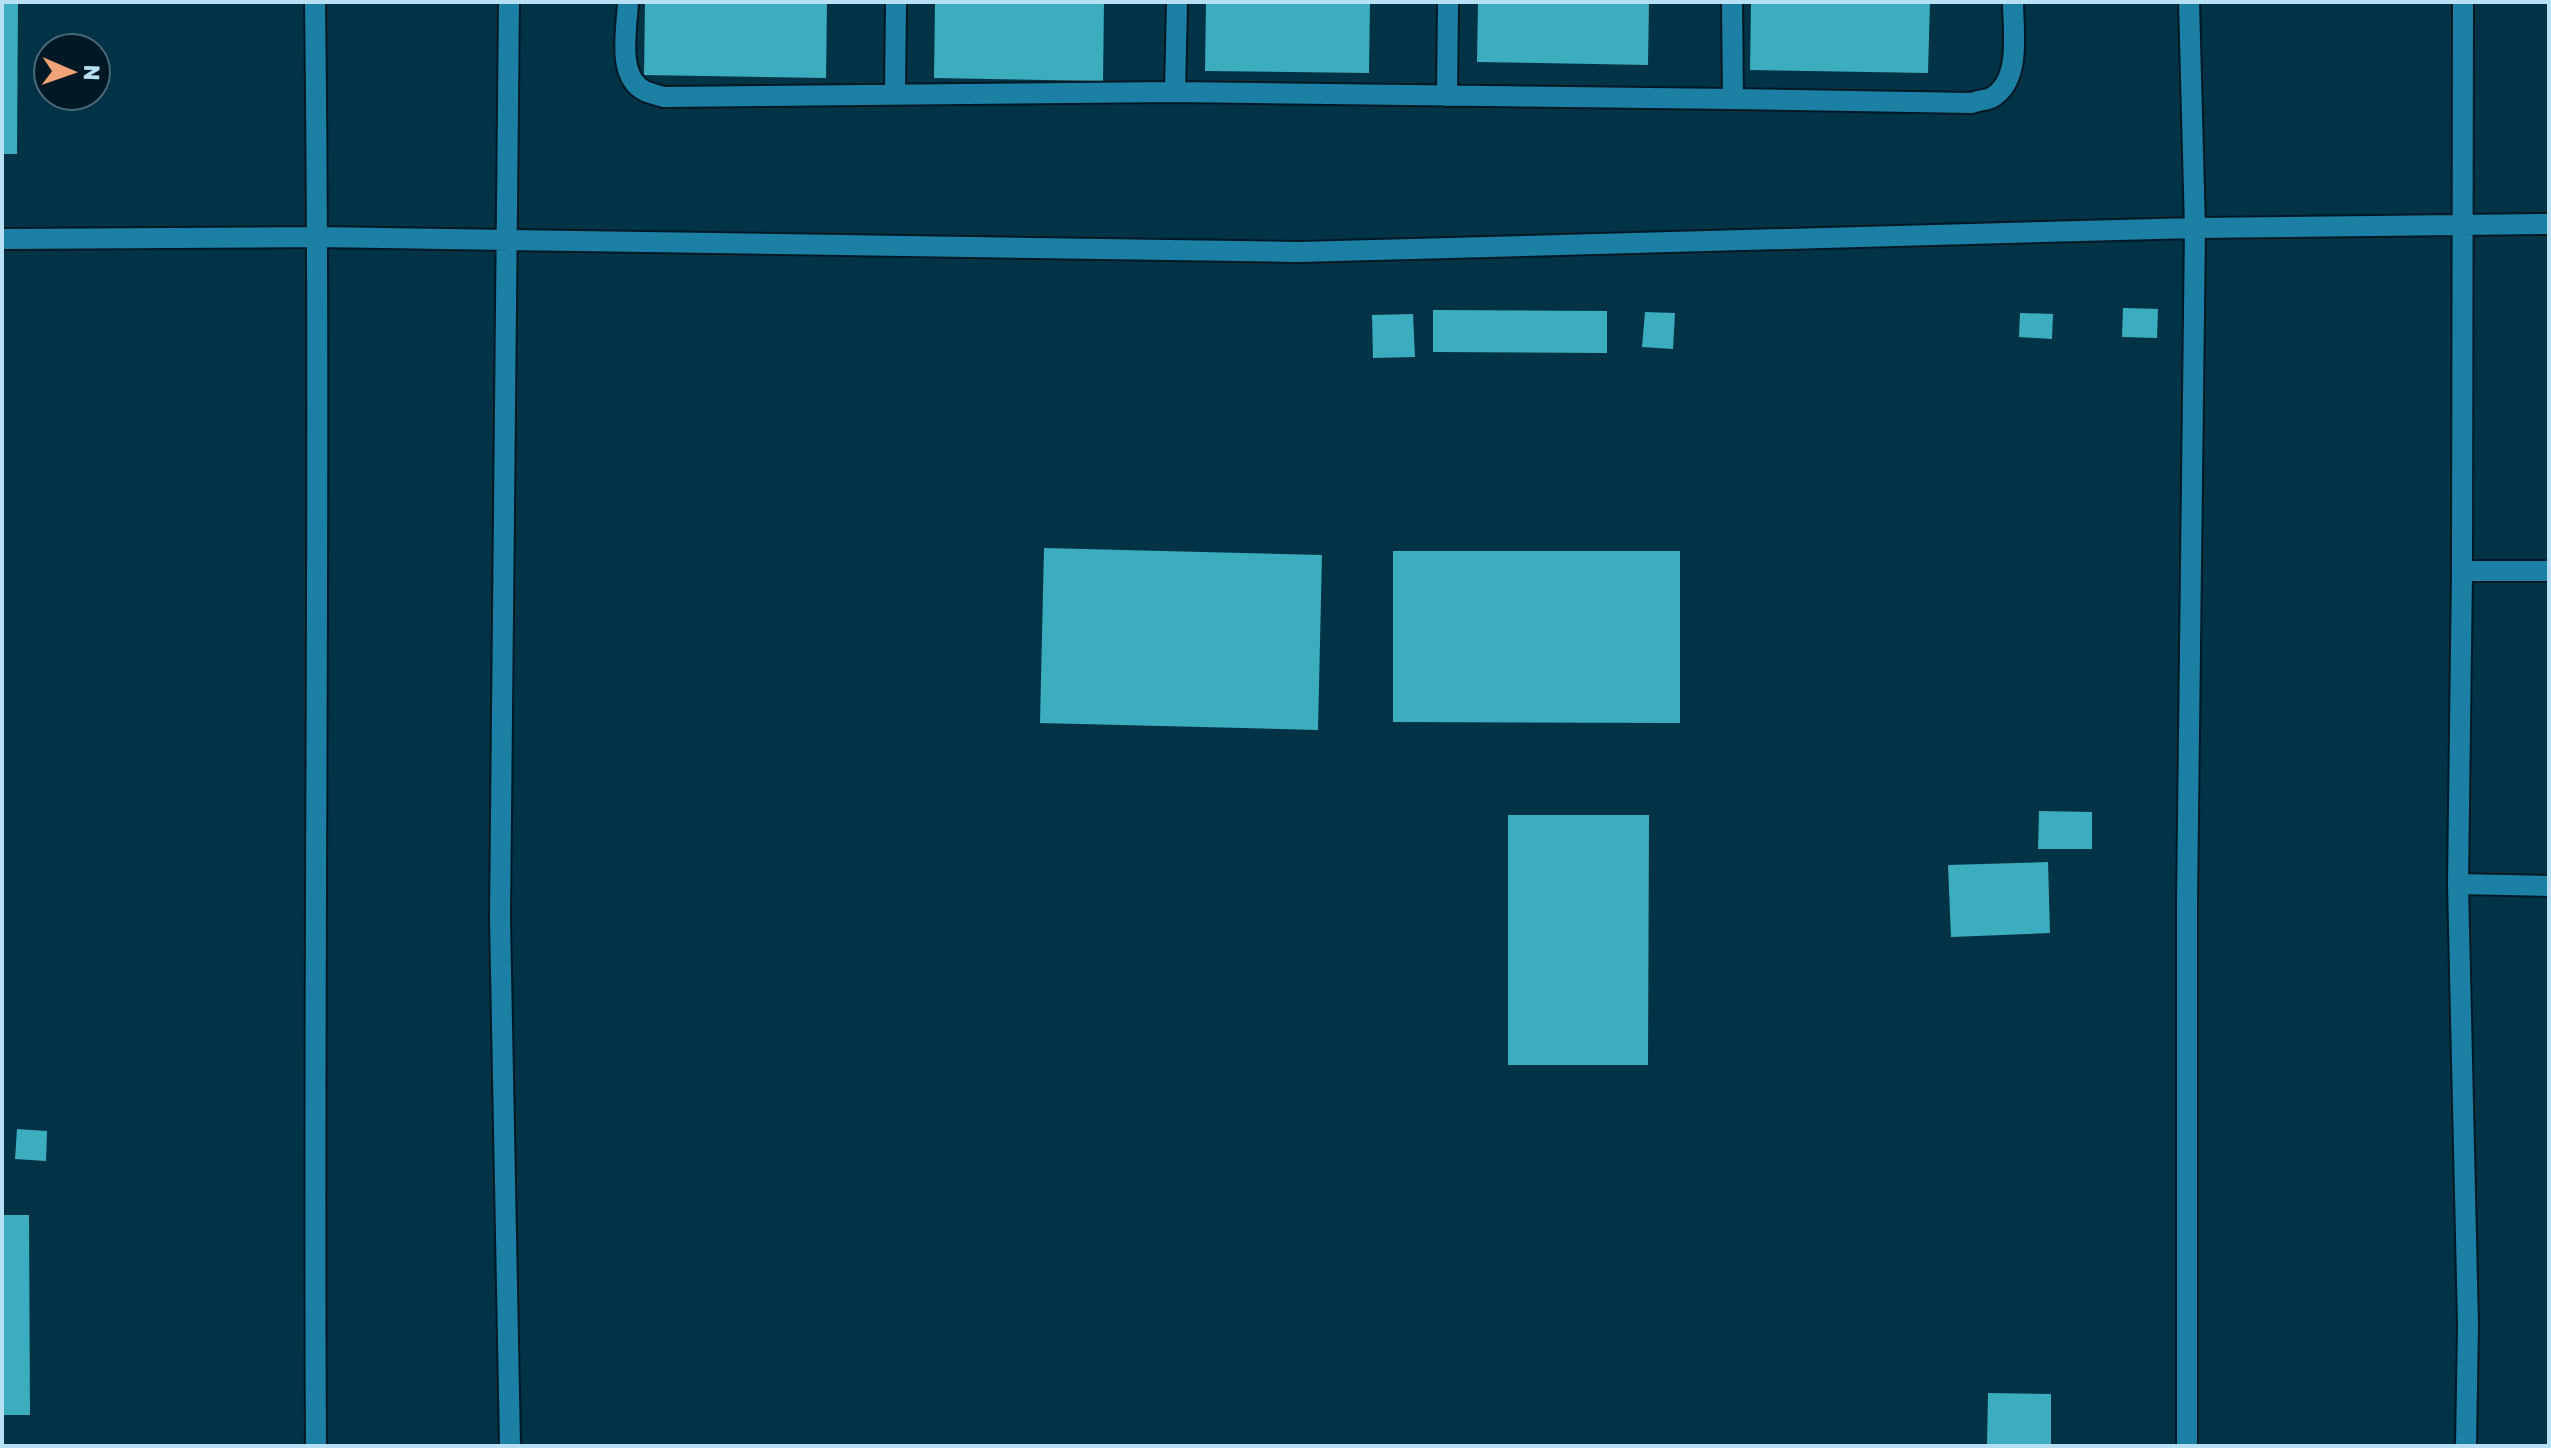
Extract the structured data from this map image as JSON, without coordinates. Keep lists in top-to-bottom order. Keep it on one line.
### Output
{"north":"right"}
